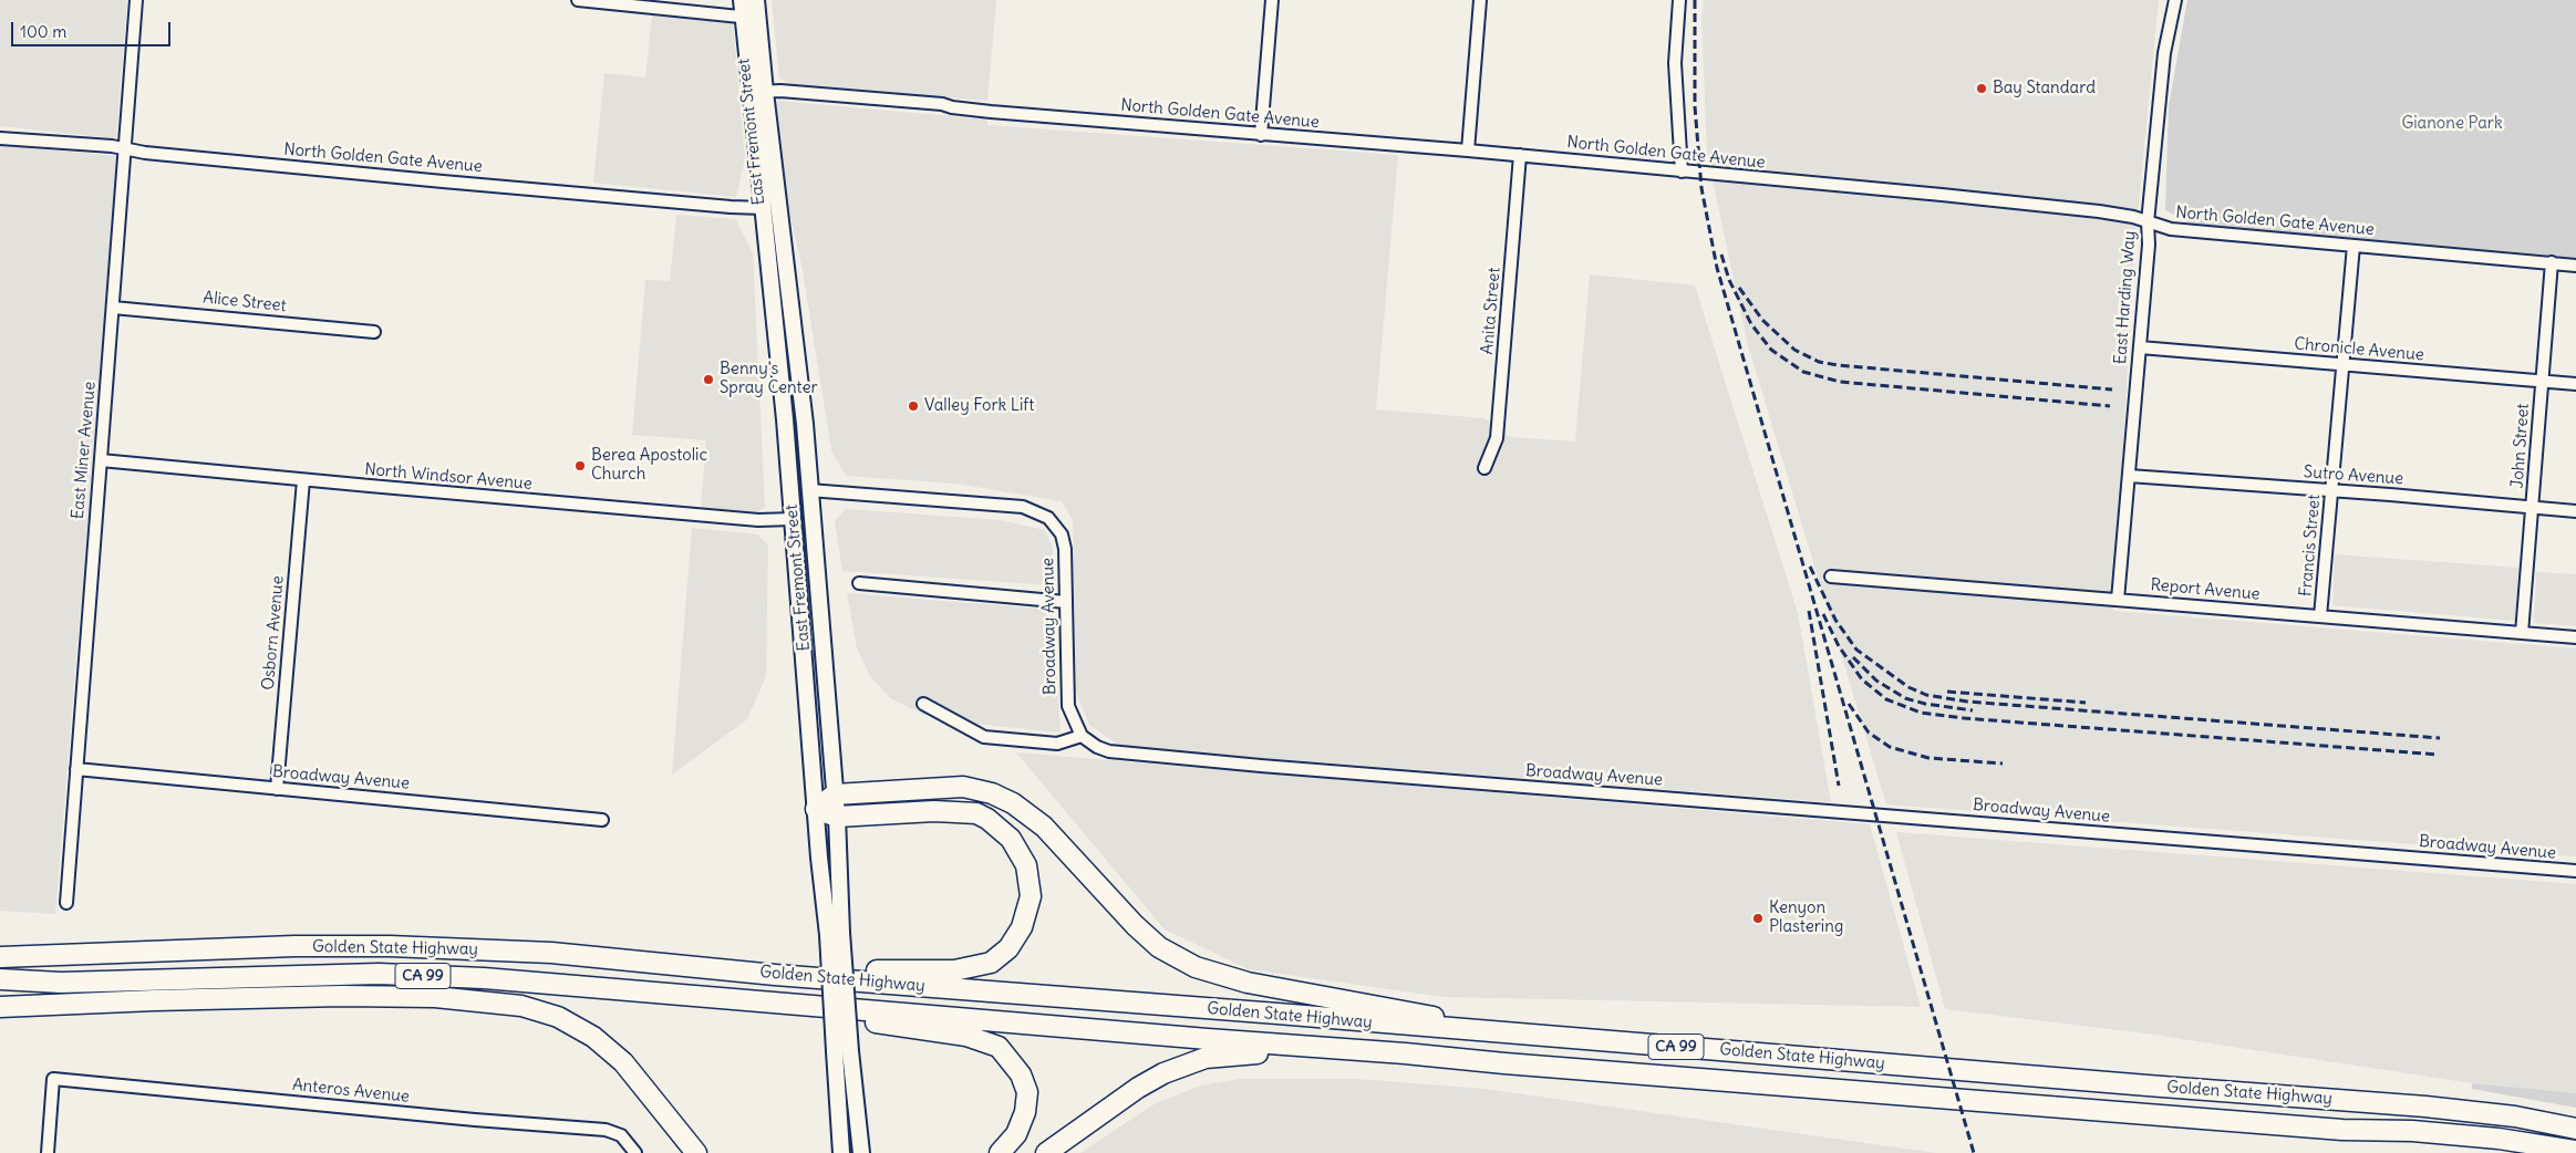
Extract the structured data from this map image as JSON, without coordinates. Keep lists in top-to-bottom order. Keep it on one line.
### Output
{"streets":{"highway":["Golden State Highway","CA 99"],"main road":["East Fremont Street"],"street":["North Golden Gate Avenue","East Harding Way","Alice Street","Anita Street","Chronicle Avenue","John Street","East Miner Avenue","Sutro Avenue","North Windsor Avenue","Francis Street","Report Avenue","Broadway Avenue","Osborn Avenue","Anteros Avenue"]},"crossings":[["North Golden Gate Avenue","East Fremont Street"],["North Golden Gate Avenue","East Harding Way"],["North Golden Gate Avenue","Anita Street"],["North Golden Gate Avenue","John Street"],["North Golden Gate Avenue","East Miner Avenue"],["North Golden Gate Avenue","Francis Street"],["East Fremont Street","North Windsor Avenue"],["East Fremont Street","Broadway Avenue"],["East Harding Way","Chronicle Avenue"],["East Harding Way","Sutro Avenue"],["East Harding Way","Report Avenue"],["Alice Street","East Miner Avenue"],["Chronicle Avenue","John Street"],["Chronicle Avenue","Francis Street"],["John Street","Sutro Avenue"],["John Street","Report Avenue"],["East Miner Avenue","North Windsor Avenue"],["East Miner Avenue","Broadway Avenue"],["Sutro Avenue","Francis Street"],["North Windsor Avenue","Osborn Avenue"],["Francis Street","Report Avenue"],["Broadway Avenue","Osborn Avenue"]],"parks":["Gianone Park"],"places":["Bay Standard","Benny's Spray Center","Valley Fork Lift","Berea Apostolic Church","Kenyon Plastering"],"scale_bar":"100 m"}
